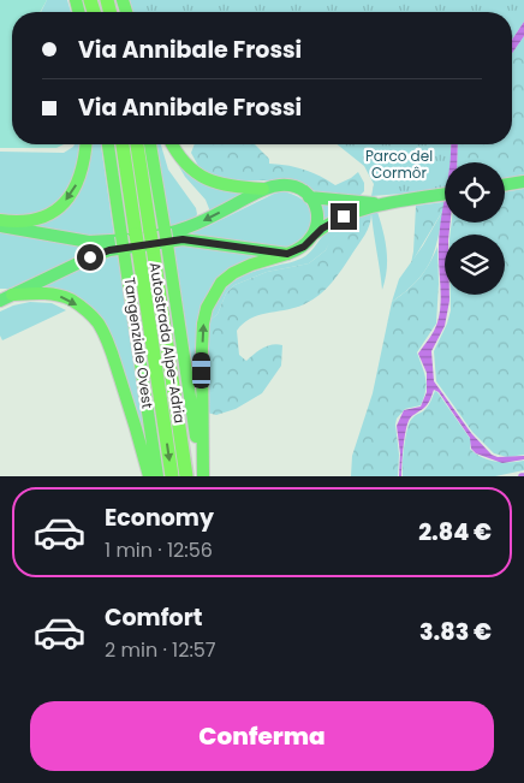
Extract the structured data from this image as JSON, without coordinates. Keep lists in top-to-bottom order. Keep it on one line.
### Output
{"streets":{"highway":["Tangenziale Ovest","Autostrada Alpe-Adria"]},"crossings":[["Tangenziale Ovest","Autostrada Alpe-Adria"]],"parks":["Parco del Cormôr"],"page":{"banner":["Via Annibale Frossi","Via Annibale Frossi"],"list":[{"name":"Economy","note":"1 min · 12:56","value":"2.84 €"},{"name":"Comfort","note":"2 min · 12:57","value":"3.83 €"}],"buttons":"Conferma"}}
